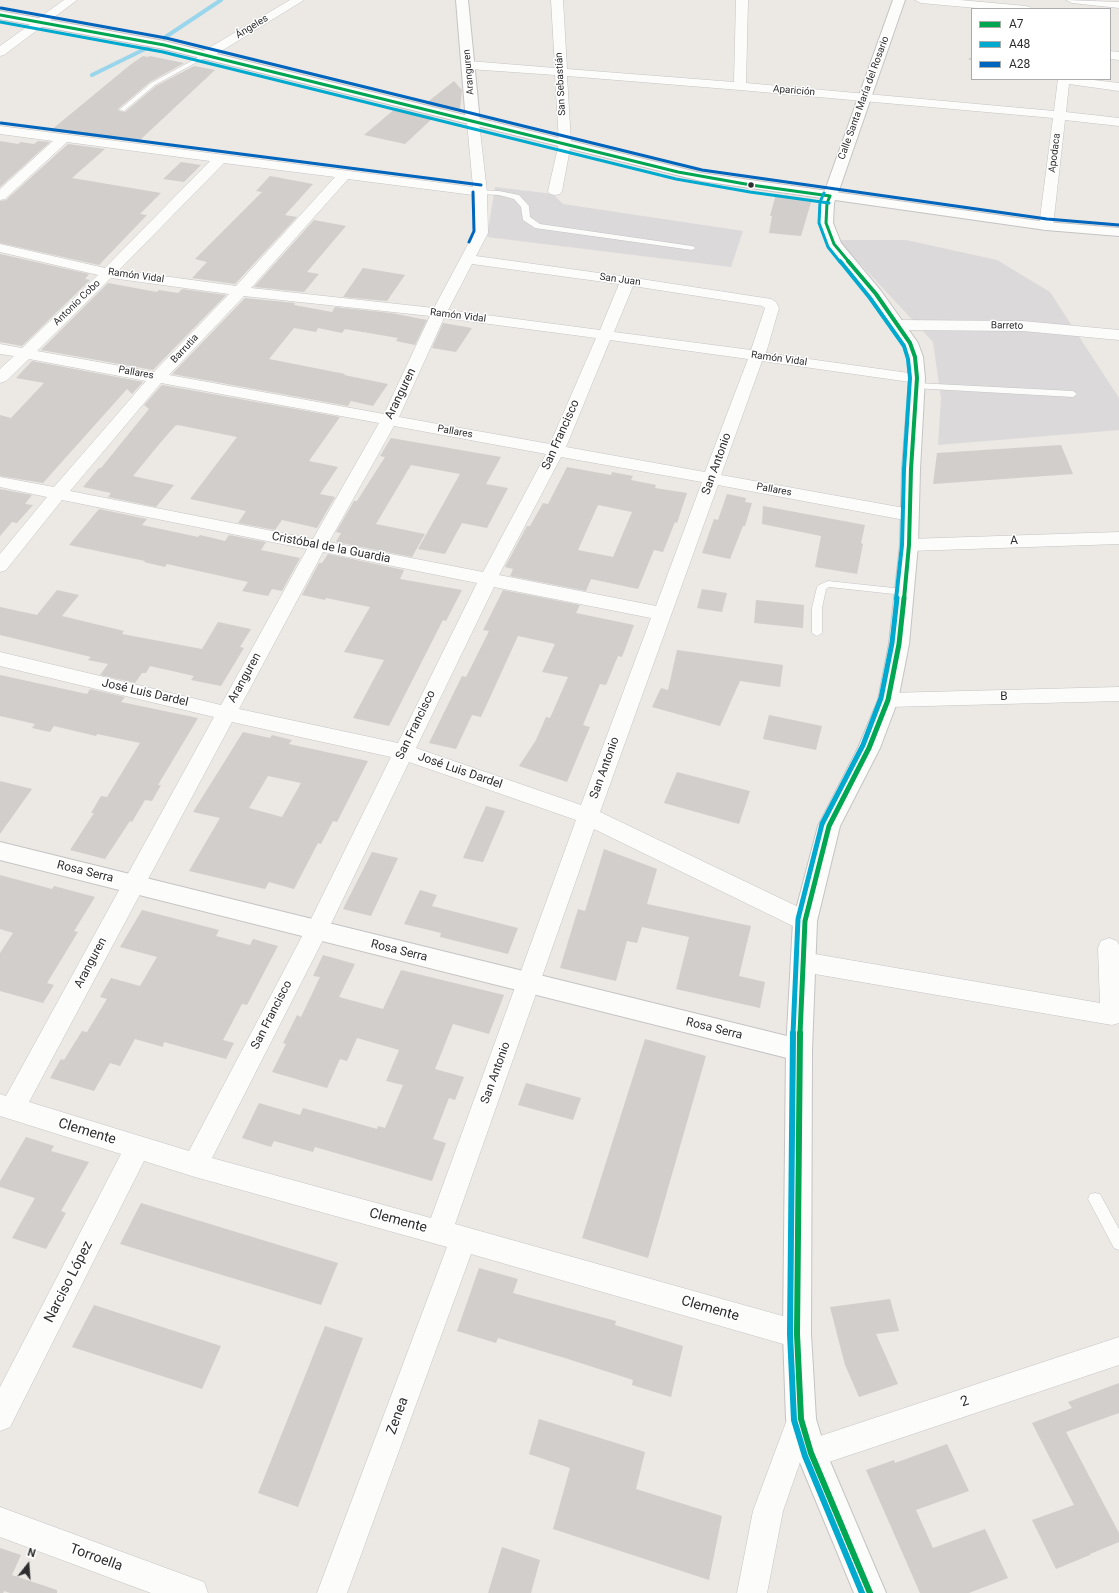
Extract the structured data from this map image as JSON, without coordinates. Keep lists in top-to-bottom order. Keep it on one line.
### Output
{"streets":{"main road":["Aranguren","Calle Santa María del Rosario","Rosa Serra"],"street":["Ángeles","San Sebastián","Aparición","Apodaca","Ramón Vidal","San Juan","Antonio Cobo","Barreto","Barrutia","Pallares","San Francisco","San Antonio","A","Cristóbal de la Guardia","José Luis Dardel","B","Clemente","Narciso López","2","Zenea","Torroella"]},"crossings":[["Aranguren","Aparición"],["Aranguren","Ramón Vidal"],["Aranguren","San Juan"],["Aranguren","Pallares"],["Aranguren","Cristóbal de la Guardia"],["Aranguren","José Luis Dardel"],["Aranguren","Rosa Serra"],["Aranguren","Clemente"],["San Sebastián","Aparición"],["Aparición","Calle Santa María del Rosario"],["Aparición","Apodaca"],["Calle Santa María del Rosario","Ramón Vidal"],["Calle Santa María del Rosario","Barreto"],["Calle Santa María del Rosario","Pallares"],["Calle Santa María del Rosario","A"],["Calle Santa María del Rosario","José Luis Dardel"],["Calle Santa María del Rosario","B"],["Calle Santa María del Rosario","Rosa Serra"],["Calle Santa María del Rosario","Clemente"],["Calle Santa María del Rosario","2"],["Ramón Vidal","Antonio Cobo"],["Ramón Vidal","Barrutia"],["Ramón Vidal","San Francisco"],["Ramón Vidal","San Antonio"],["San Juan","San Francisco"],["San Juan","San Antonio"],["Antonio Cobo","Pallares"],["Barrutia","Pallares"],["Barrutia","Cristóbal de la Guardia"],["Pallares","San Francisco"],["Pallares","San Antonio"],["San Francisco","Cristóbal de la Guardia"],["San Francisco","José Luis Dardel"],["San Francisco","Rosa Serra"],["San Francisco","Clemente"],["San Antonio","Cristóbal de la Guardia"],["San Antonio","José Luis Dardel"],["San Antonio","Rosa Serra"],["San Antonio","Clemente"],["San Antonio","Zenea"],["Clemente","Narciso López"],["Clemente","Zenea"]],"lines":["transit line A28","transit line A7","transit line A48"],"legend":["A7","A48","A28"],"north":"top"}
